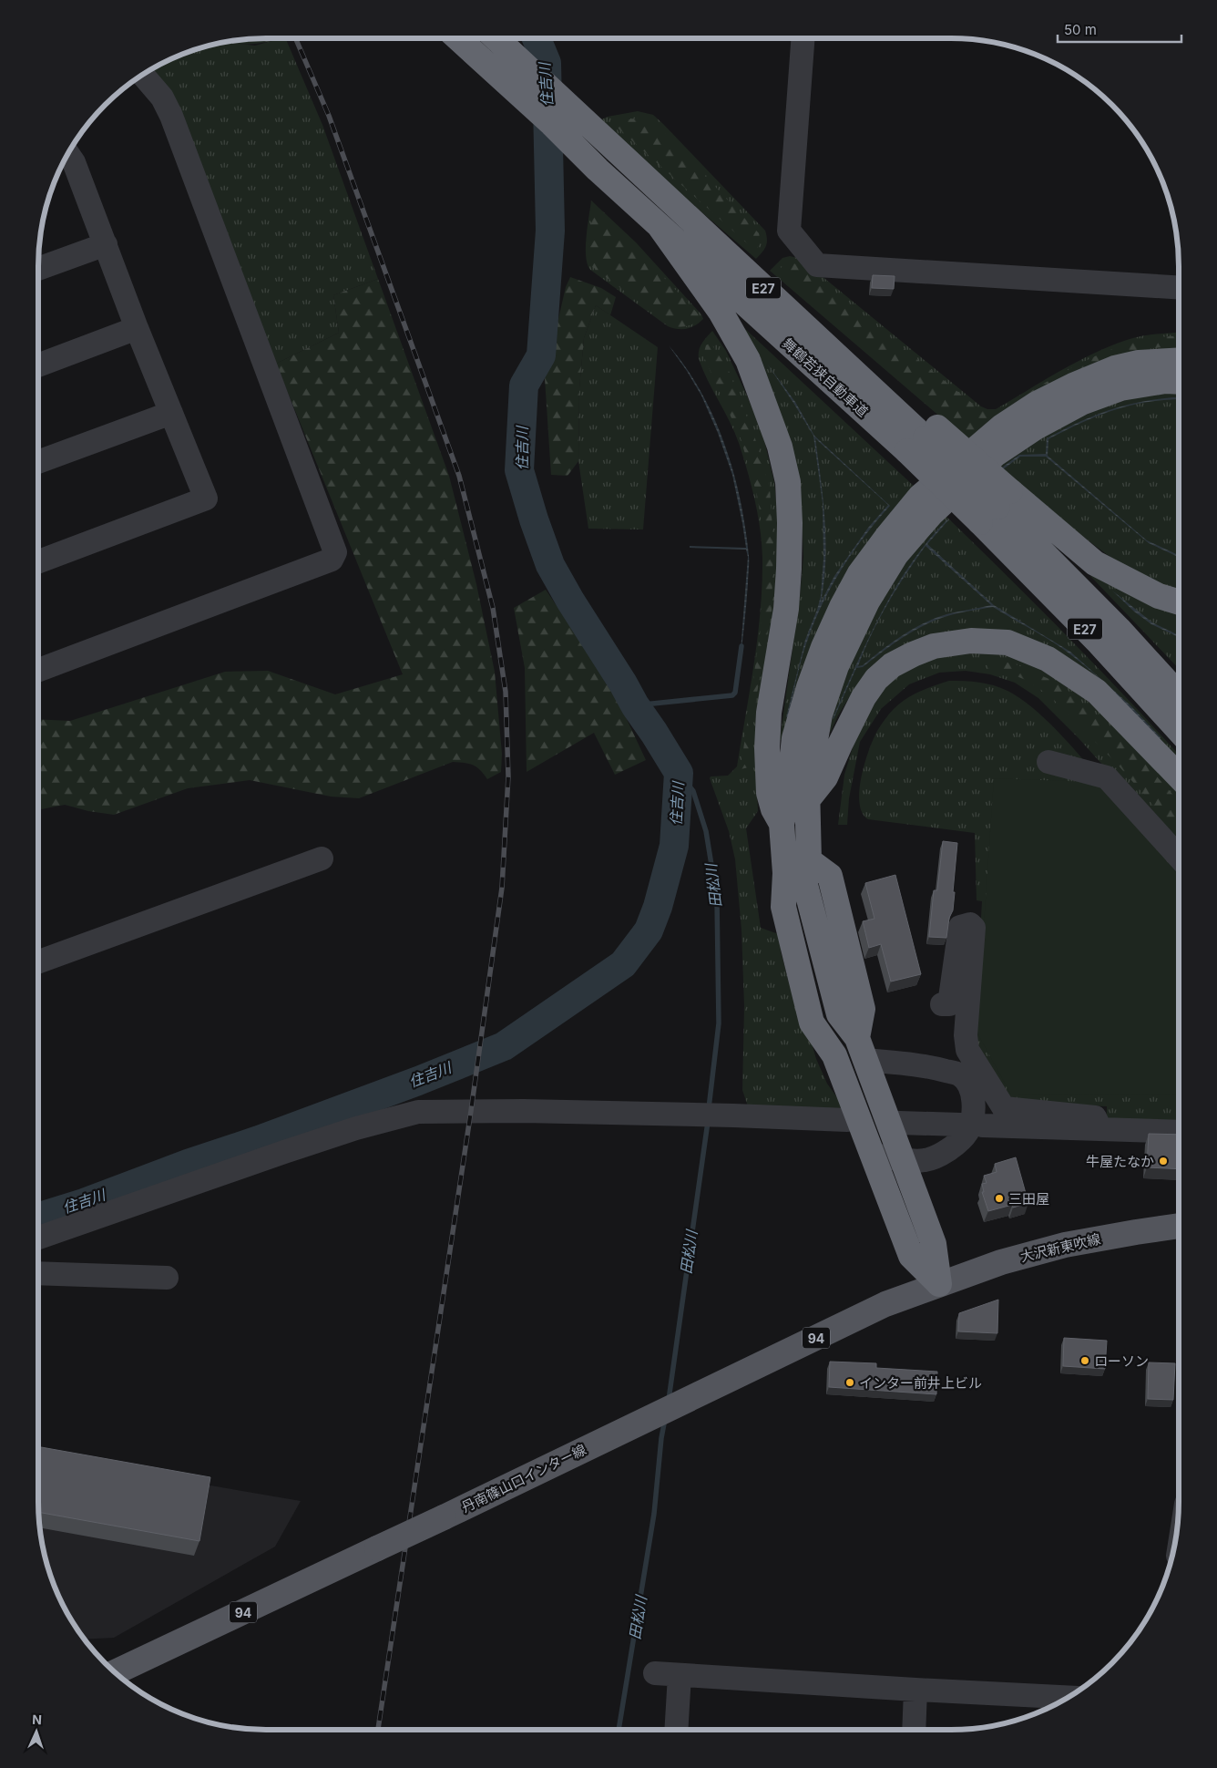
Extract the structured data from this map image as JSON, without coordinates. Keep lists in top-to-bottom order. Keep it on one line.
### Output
{"streets":{"highway":["E27","舞鶴若狭自動車道"],"main road":["大沢新東吹線","94","丹南篠山口インター線"]},"crossings":[["大沢新東吹線","丹南篠山口インター線"]],"water":["住吉川","田松川"],"places":["牛屋たなか","三田屋","ローソン","インター前井上ビル"],"scale_bar":"50 m","north":"top"}
